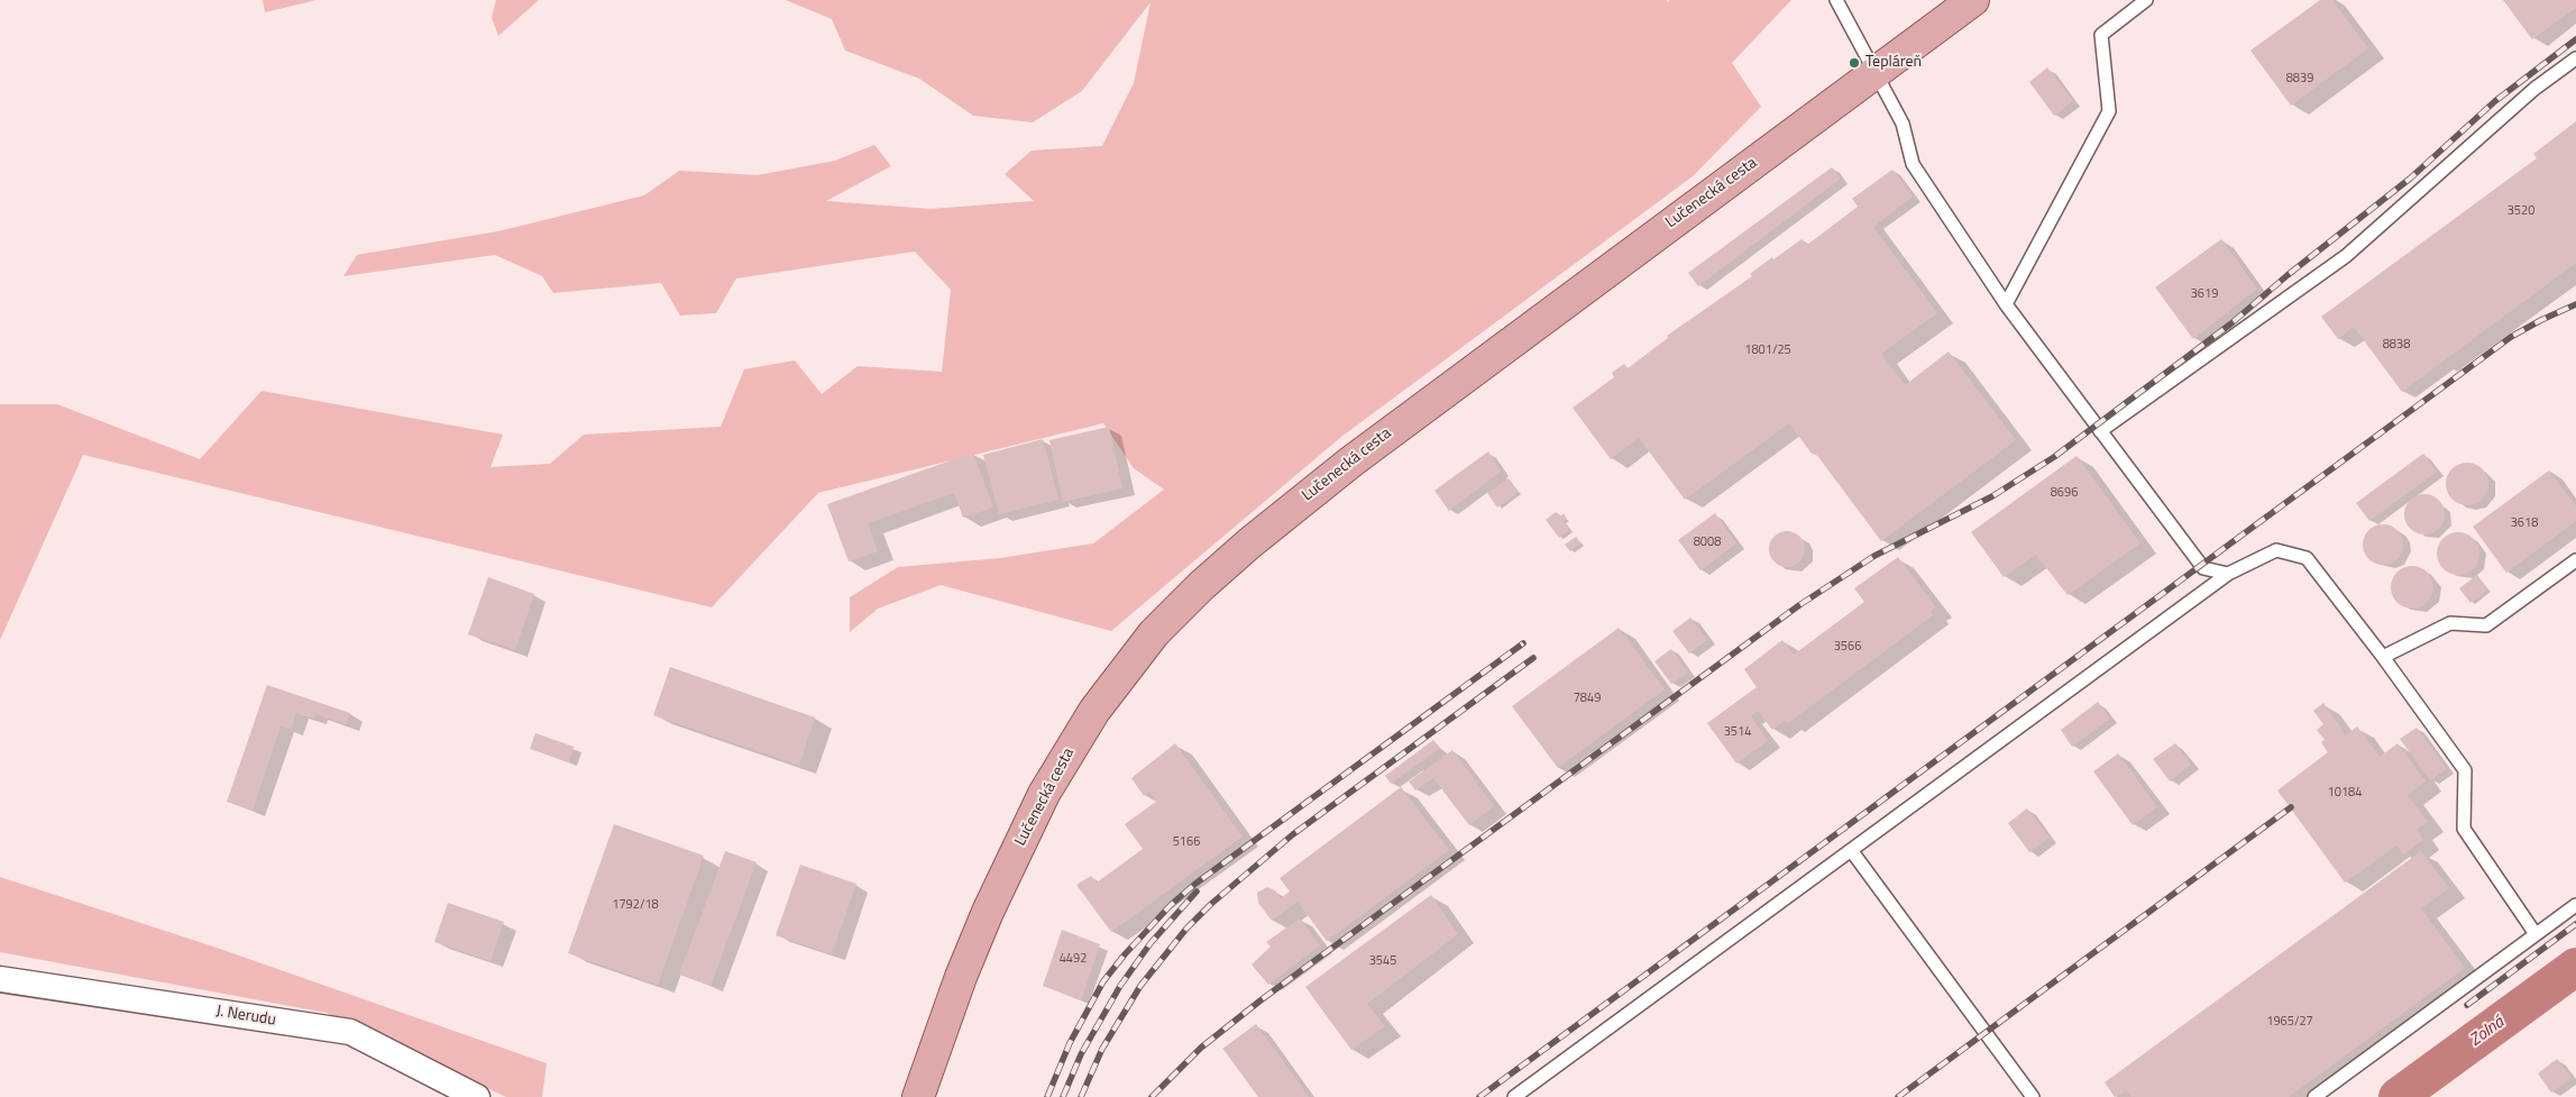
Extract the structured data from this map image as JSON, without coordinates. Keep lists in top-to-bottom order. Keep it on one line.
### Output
{"streets":{"main road":["Lučenecká cesta"],"street":["J. Nerudu"]},"water":["Zolná"],"places":["Tepláreň"],"house_numbers":["8839","3520","3619","8838","1801/25","8696","3618","8008","3566","7849","3514","10184","5166","1792/18","4492","3545","1965/27"]}
